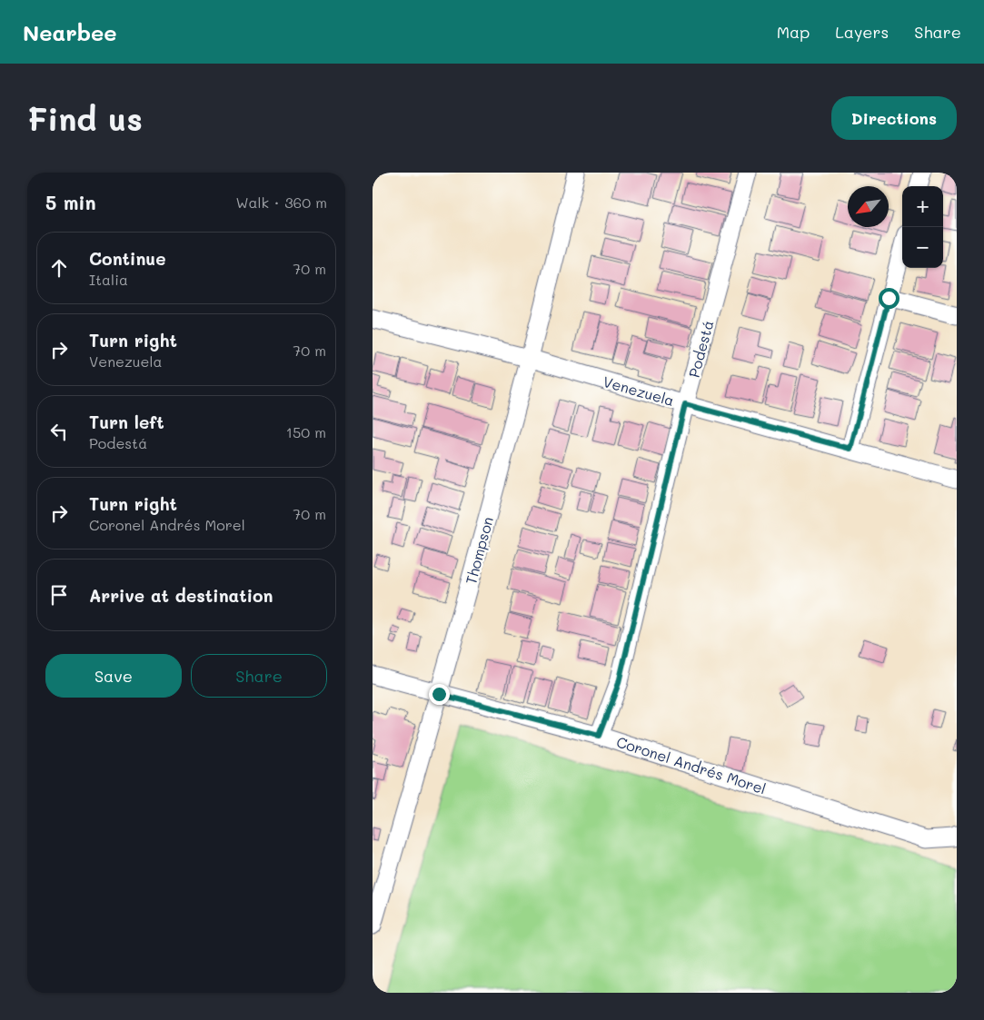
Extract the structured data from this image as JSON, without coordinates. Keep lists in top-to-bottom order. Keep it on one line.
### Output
{"streets":{"street":["Podestá","Venezuela","Thompson","Coronel Andrés Morel"]},"crossings":[["Podestá","Venezuela"],["Podestá","Coronel Andrés Morel"],["Venezuela","Thompson"],["Thompson","Coronel Andrés Morel"]],"north":"bottom left","page":{"header":"Nearbee","nav":["Map","Layers","Share"],"buttons":["Directions",["Save","Share"]],"title":"Find us","heading":["5 min","Walk · 360 m"],"map_buttons":["+","−"],"list":[["Continue","Italia","70 m"],["Turn right","Venezuela","70 m"],["Turn left","Podestá","150 m"],["Turn right","Coronel Andrés Morel","70 m"],"Arrive at destination"]}}
